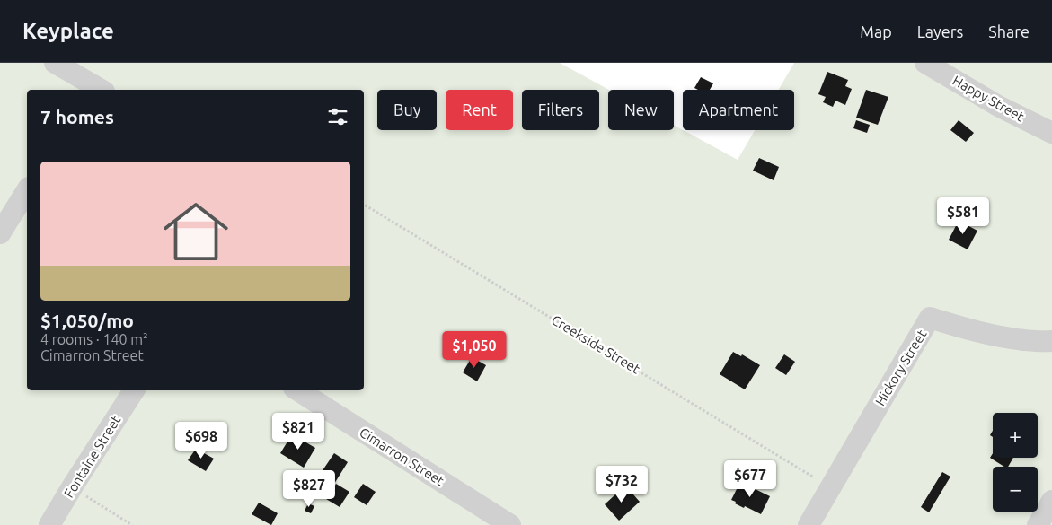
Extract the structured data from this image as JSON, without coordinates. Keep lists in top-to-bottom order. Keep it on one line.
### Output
{"streets":{"street":["Happy Street","Hickory Street","Fontaine Street","Cimarron Street"],"path":["Creekside Street"]},"crossings":[["Creekside Street","Hickory Street"]],"page":{"header":"Keyplace","nav":["Map","Layers","Share"],"chip":["Buy","Rent","Filters","New","Apartment"],"heading":"7 homes","list":[{"name":"$1,050/mo","note":"4 rooms · 140 m² · Cimarron Street"}],"price":["$581","$1,050","$821","$698","$677","$732","$827"],"map_buttons":["+","−"]}}
